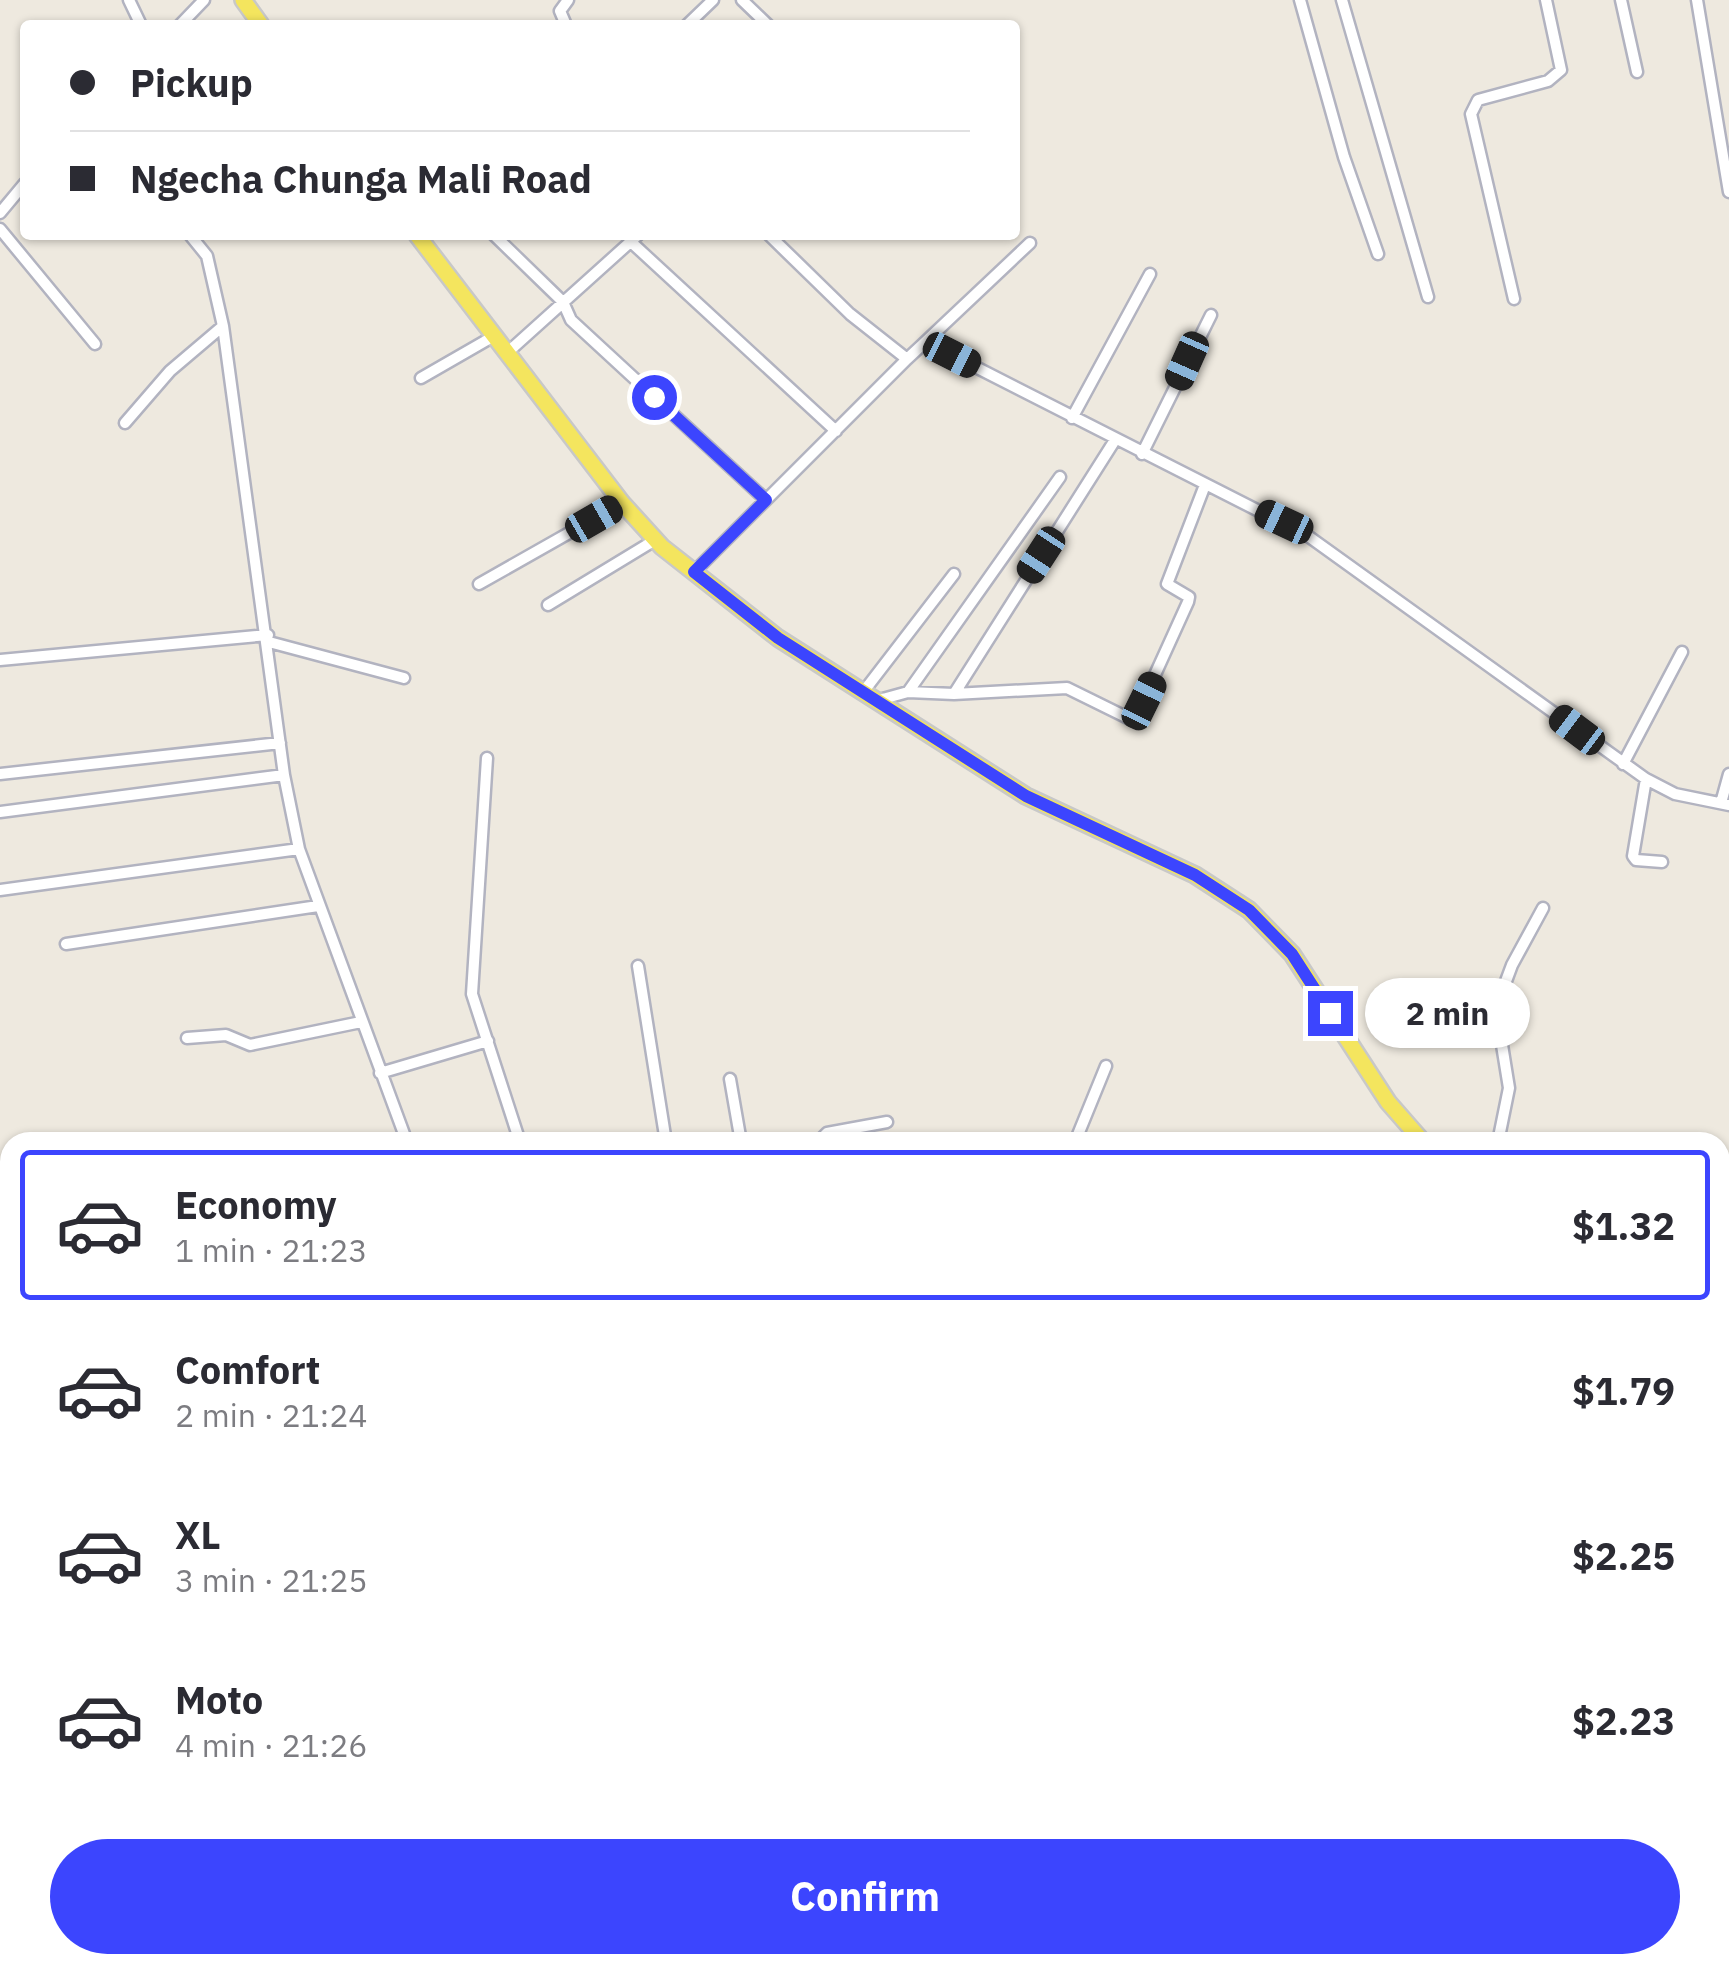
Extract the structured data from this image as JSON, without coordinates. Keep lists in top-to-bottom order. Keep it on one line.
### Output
{"page":{"banner":["Pickup","Ngecha Chunga Mali Road"],"bubble":"2 min","list":[{"name":"Economy","note":"1 min · 21:23","value":"$1.32"},{"name":"Comfort","note":"2 min · 21:24","value":"$1.79"},{"name":"XL","note":"3 min · 21:25","value":"$2.25"},{"name":"Moto","note":"4 min · 21:26","value":"$2.23"}],"buttons":"Confirm"}}
